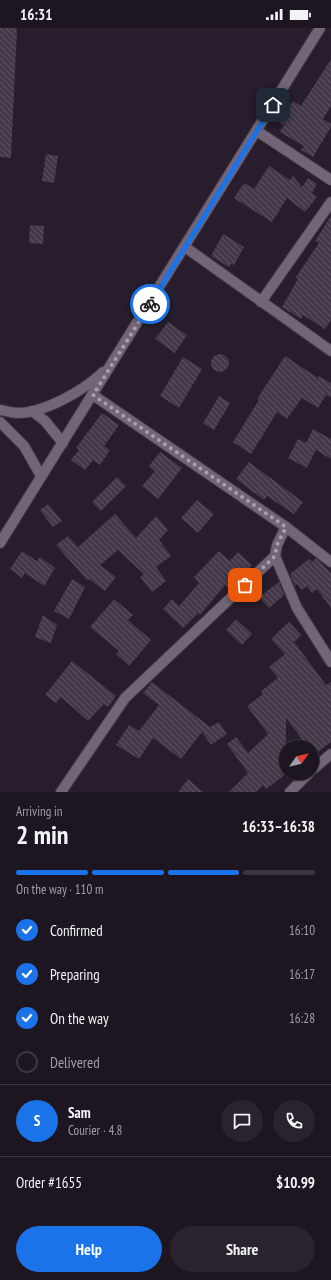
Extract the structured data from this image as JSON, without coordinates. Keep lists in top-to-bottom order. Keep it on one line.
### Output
{"north":"top right","page":{"status":"16:31","heading":["2 min","Arriving in","16:33–16:38"],"panel":["Sam","Courier · 4.8","Order #1655","$10.99"],"bar":"On the way · 110 m","list":[["Confirmed","16:10"],["Preparing","16:17"],["On the way","16:28"],"Delivered"],"round":"S","buttons":["Help","Share"]}}
